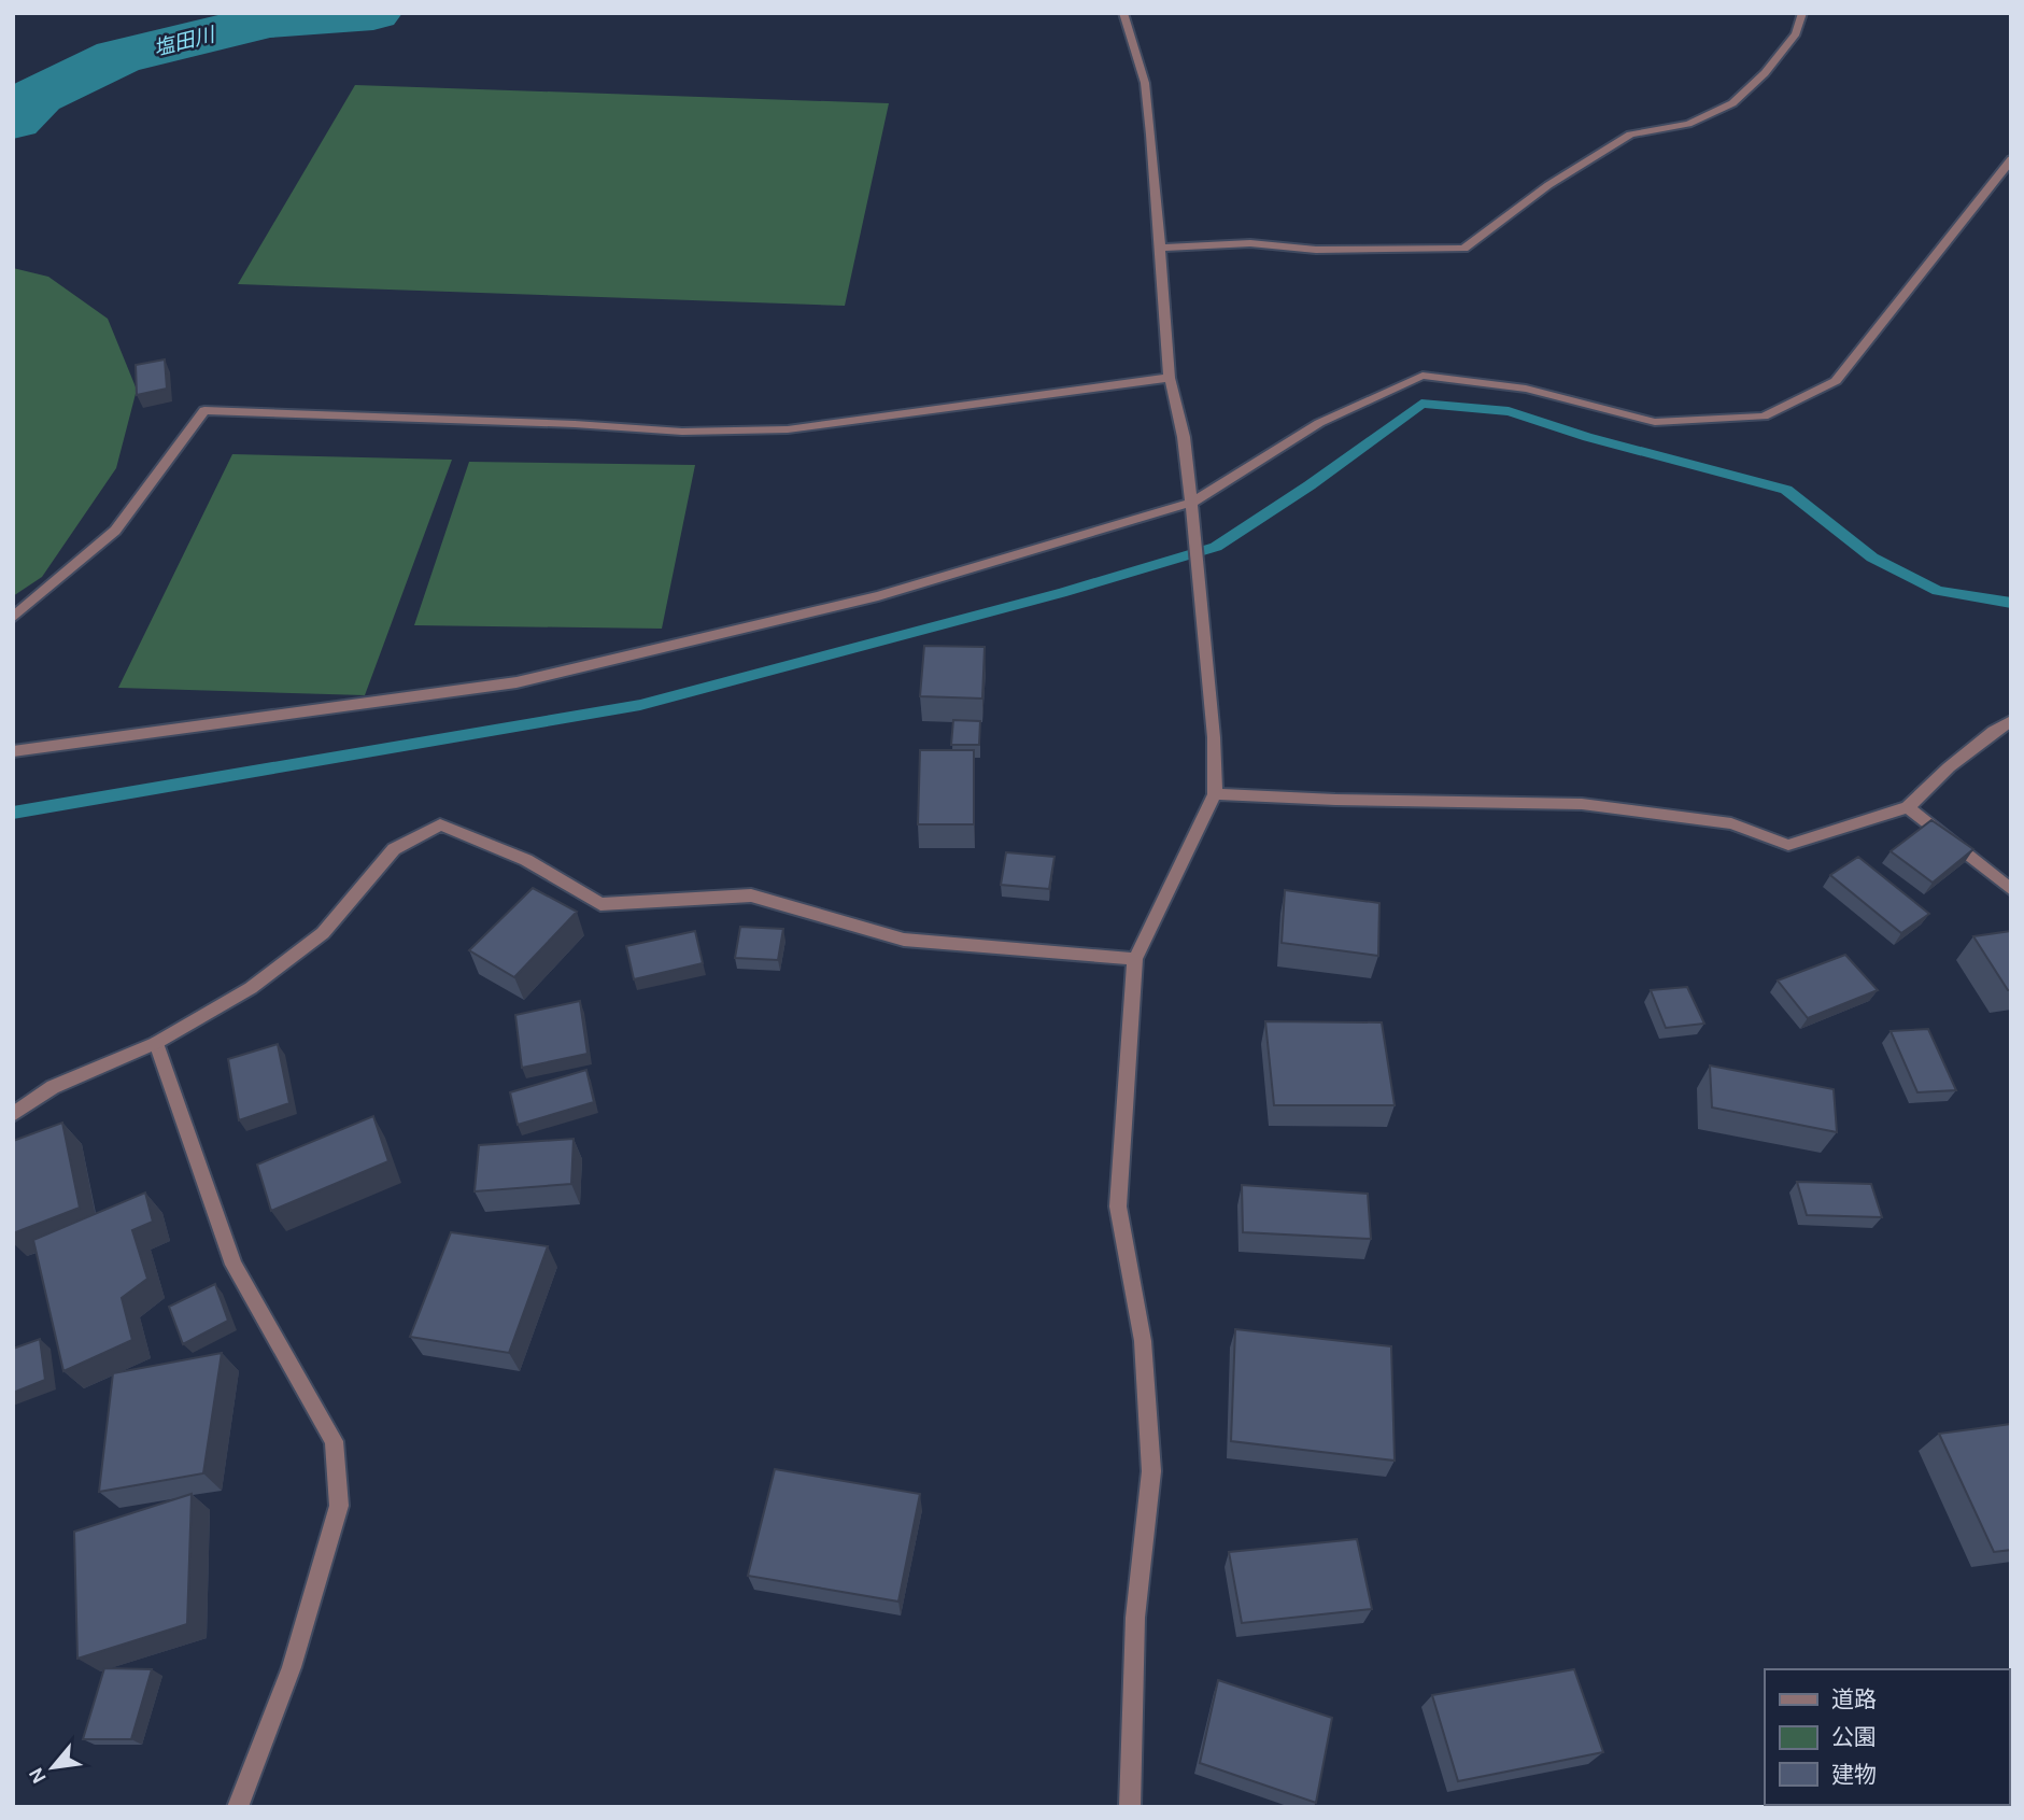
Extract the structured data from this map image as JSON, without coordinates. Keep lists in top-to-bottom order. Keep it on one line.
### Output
{"water":["塩田川"],"legend":["道路","公園","建物"],"north":"bottom left"}
